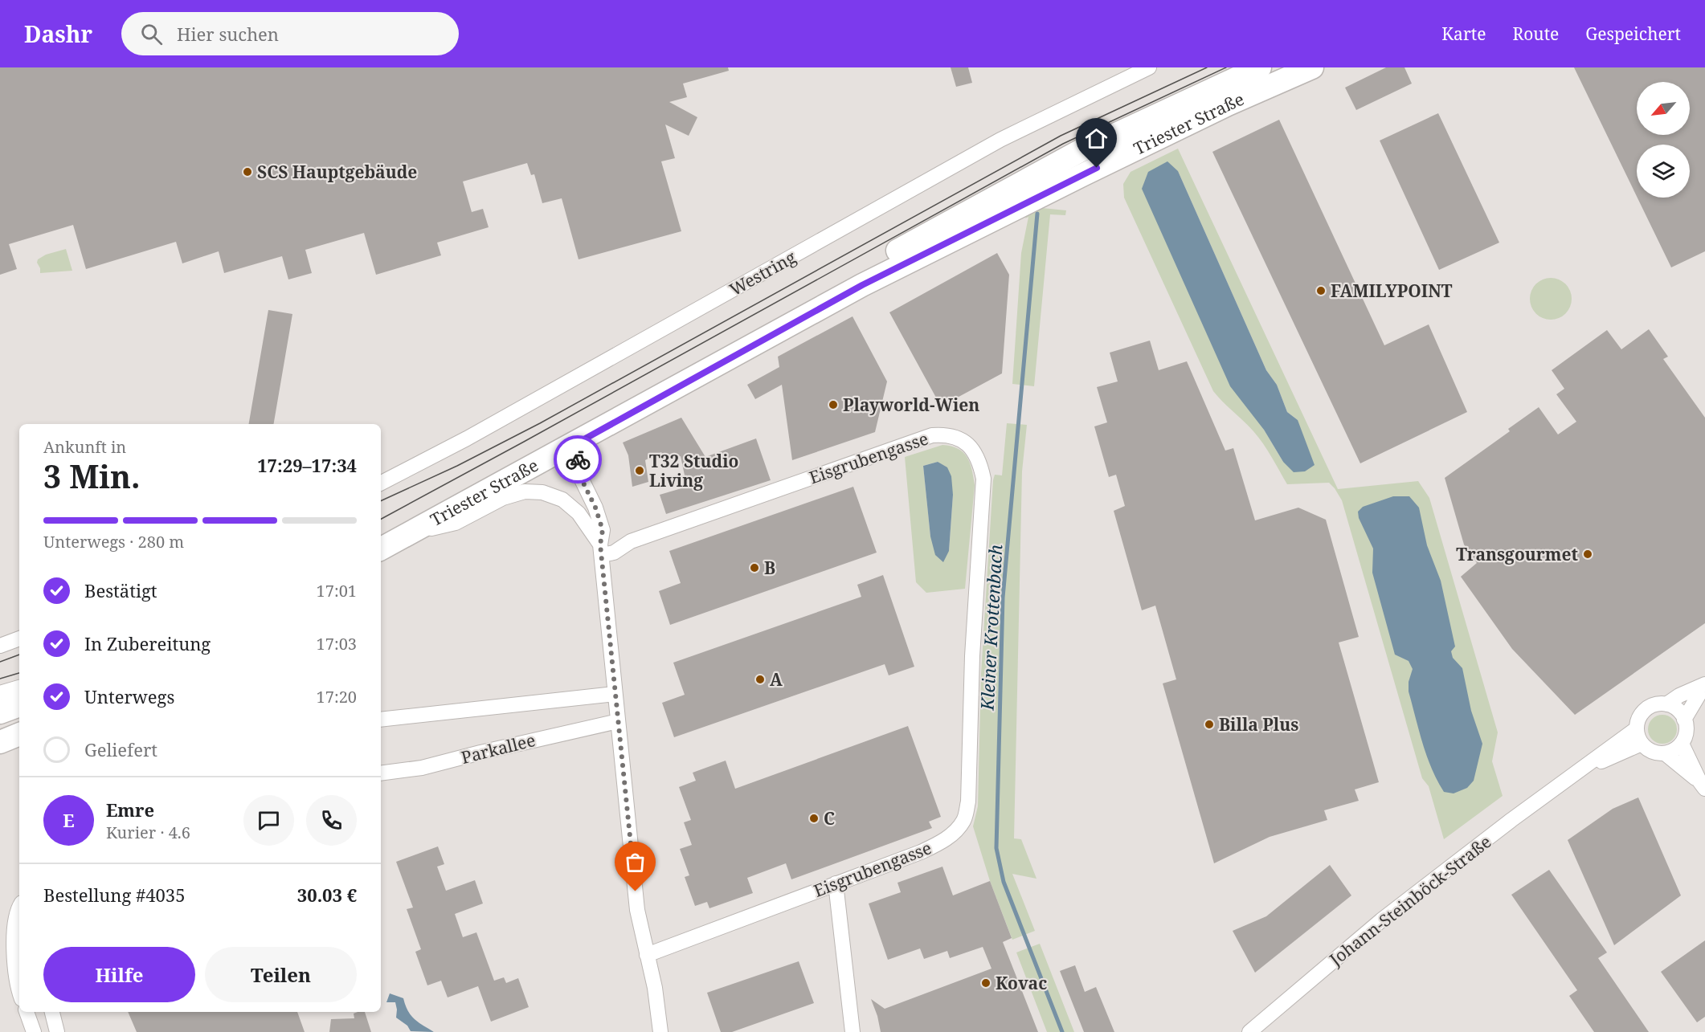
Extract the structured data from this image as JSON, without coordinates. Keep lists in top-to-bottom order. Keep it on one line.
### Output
{"streets":{"main road":["Triester Straße"],"street":["Westring","Eisgrubengasse","Parkallee","Johann-Steinböck-Straße"]},"water":["Kleiner Krottenbach"],"places":["SCS Hauptgebäude","FAMILYPOINT","Playworld-Wien","T32 Studio Living","Transgourmet","B","A","Billa Plus","C","Kovac"],"north":"bottom left","page":{"header":"Dashr","search":"Hier suchen","nav":["Karte","Route","Gespeichert"],"heading":["3 Min.","Ankunft in","17:29–17:34"],"panel":["Emre","Kurier · 4.6","Bestellung #4035","30.03 €"],"bar":"Unterwegs · 280 m","list":[["Bestätigt","17:01"],["In Zubereitung","17:03"],["Unterwegs","17:20"],"Geliefert"],"round":"E","buttons":["Hilfe","Teilen"]}}
